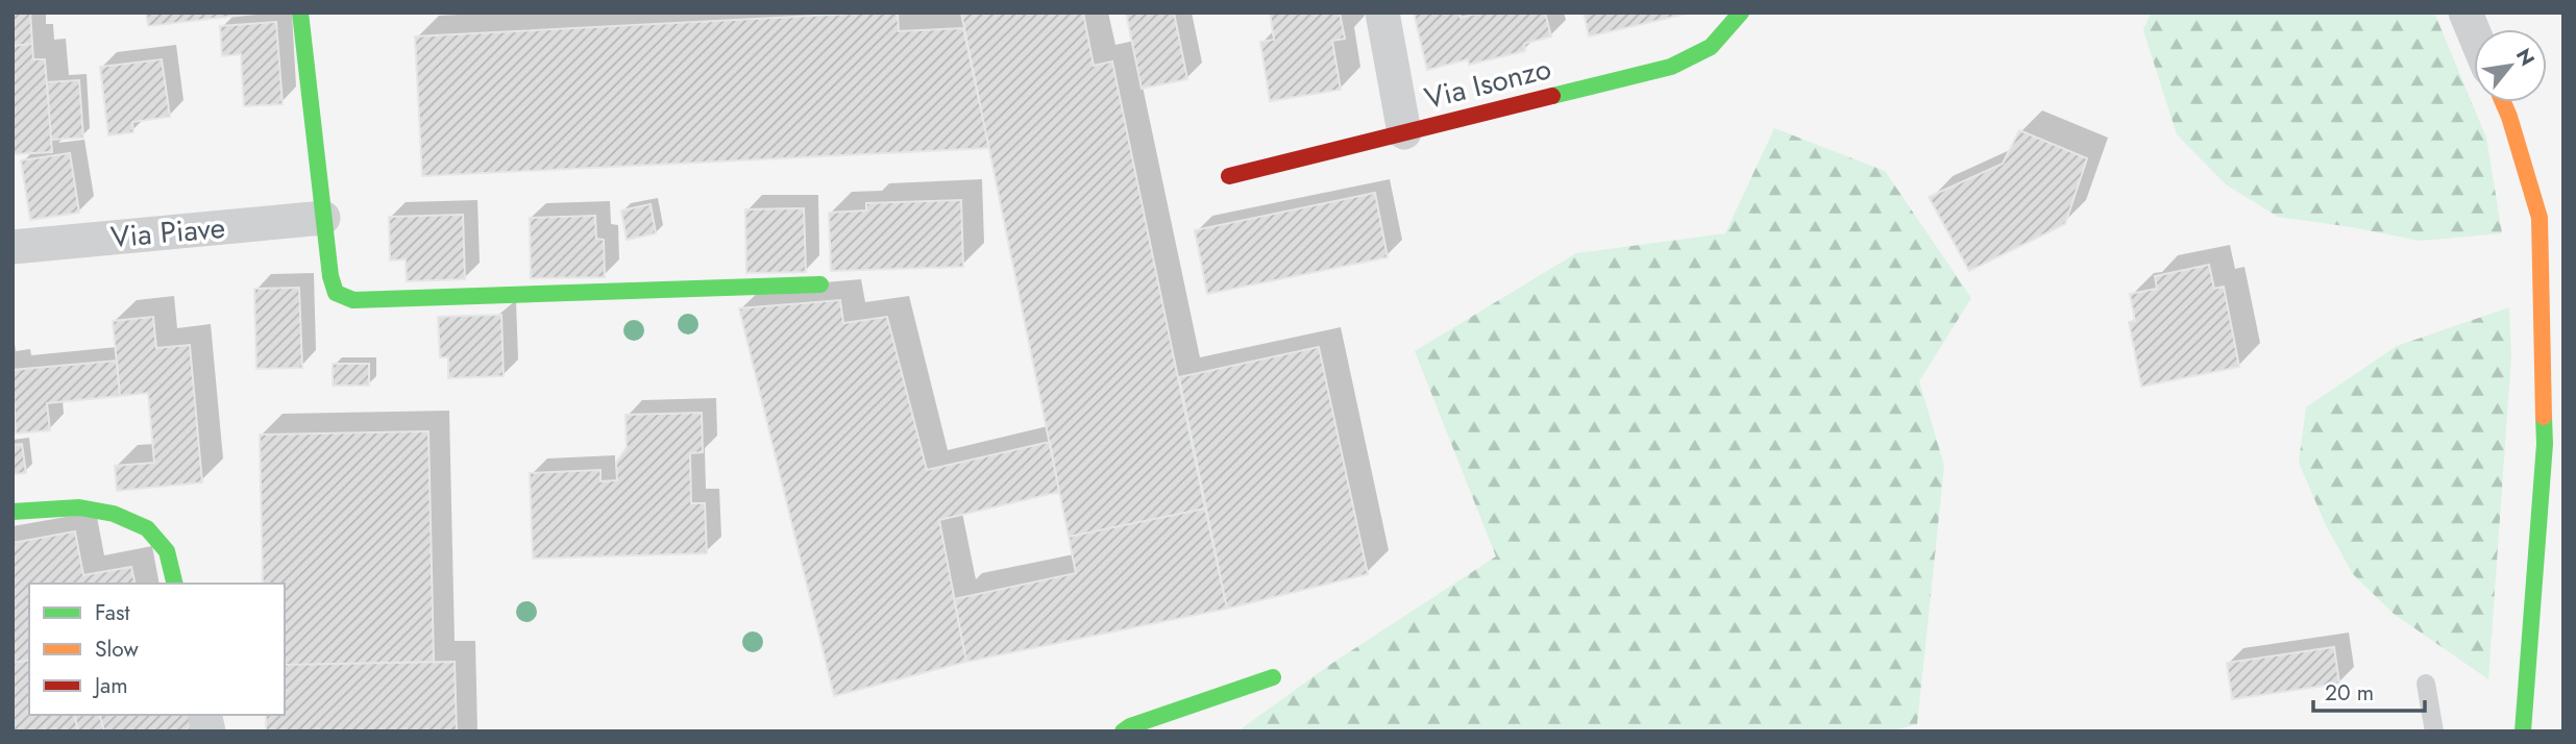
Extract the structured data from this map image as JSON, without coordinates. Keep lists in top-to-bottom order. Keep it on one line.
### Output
{"streets":{"street":["Via Isonzo","Via Piave"]},"legend":["Fast","Slow","Jam"],"scale_bar":"20 m","north":"top right"}
